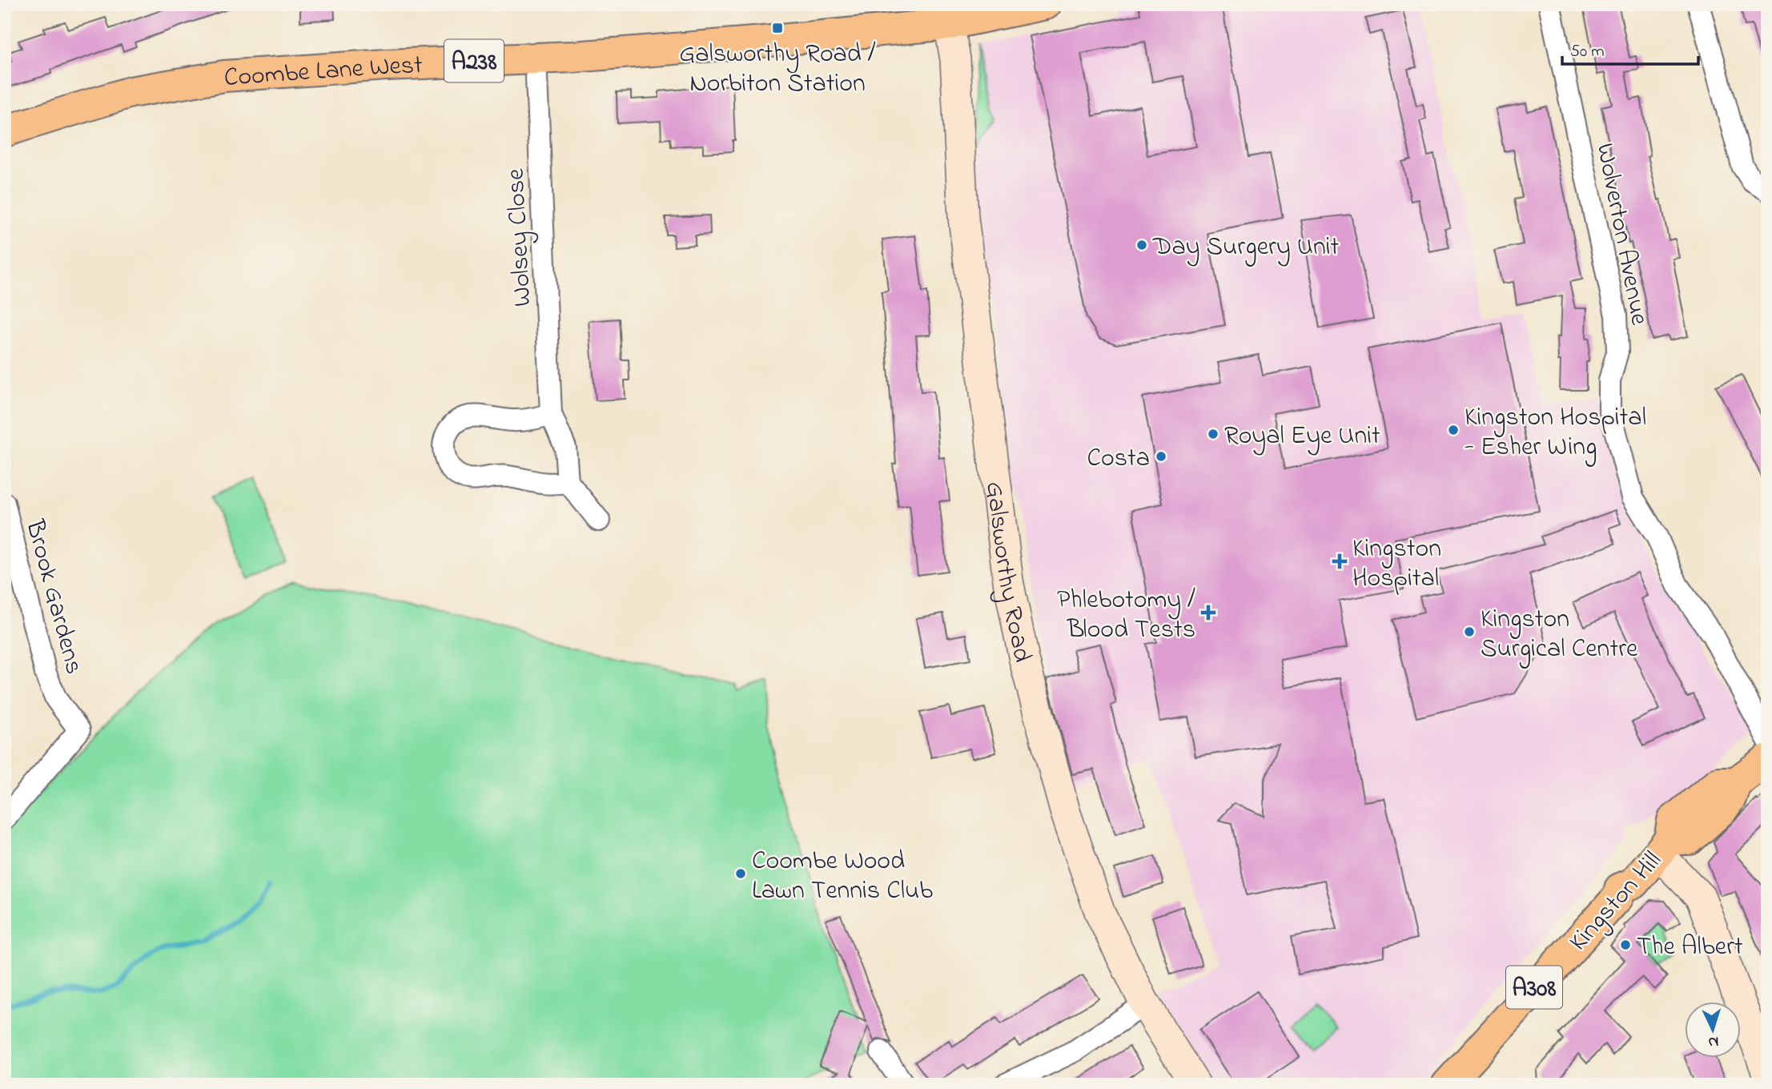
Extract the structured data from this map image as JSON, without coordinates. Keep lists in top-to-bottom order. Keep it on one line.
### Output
{"streets":{"main road":["A238","Coombe Lane West","Kingston Hill","A308"],"street":["Wolverton Avenue","Wolsey Close","Galsworthy Road","Brook Gardens"]},"crossings":[["A238","Coombe Lane West"],["A238","Galsworthy Road"],["Coombe Lane West","Wolsey Close"],["Coombe Lane West","Galsworthy Road"]],"places":{"transit":["Galsworthy Road / Norbiton Station"],"other":["Day Surgery Unit","Kingston Hospital - Esher Wing","Royal Eye Unit","Costa","Kingston Surgical Centre","Coombe Wood Lawn Tennis Club","The Albert"],"health":["Kingston Hospital","Phlebotomy / Blood Tests"]},"scale_bar":"50 m","north":"bottom"}
